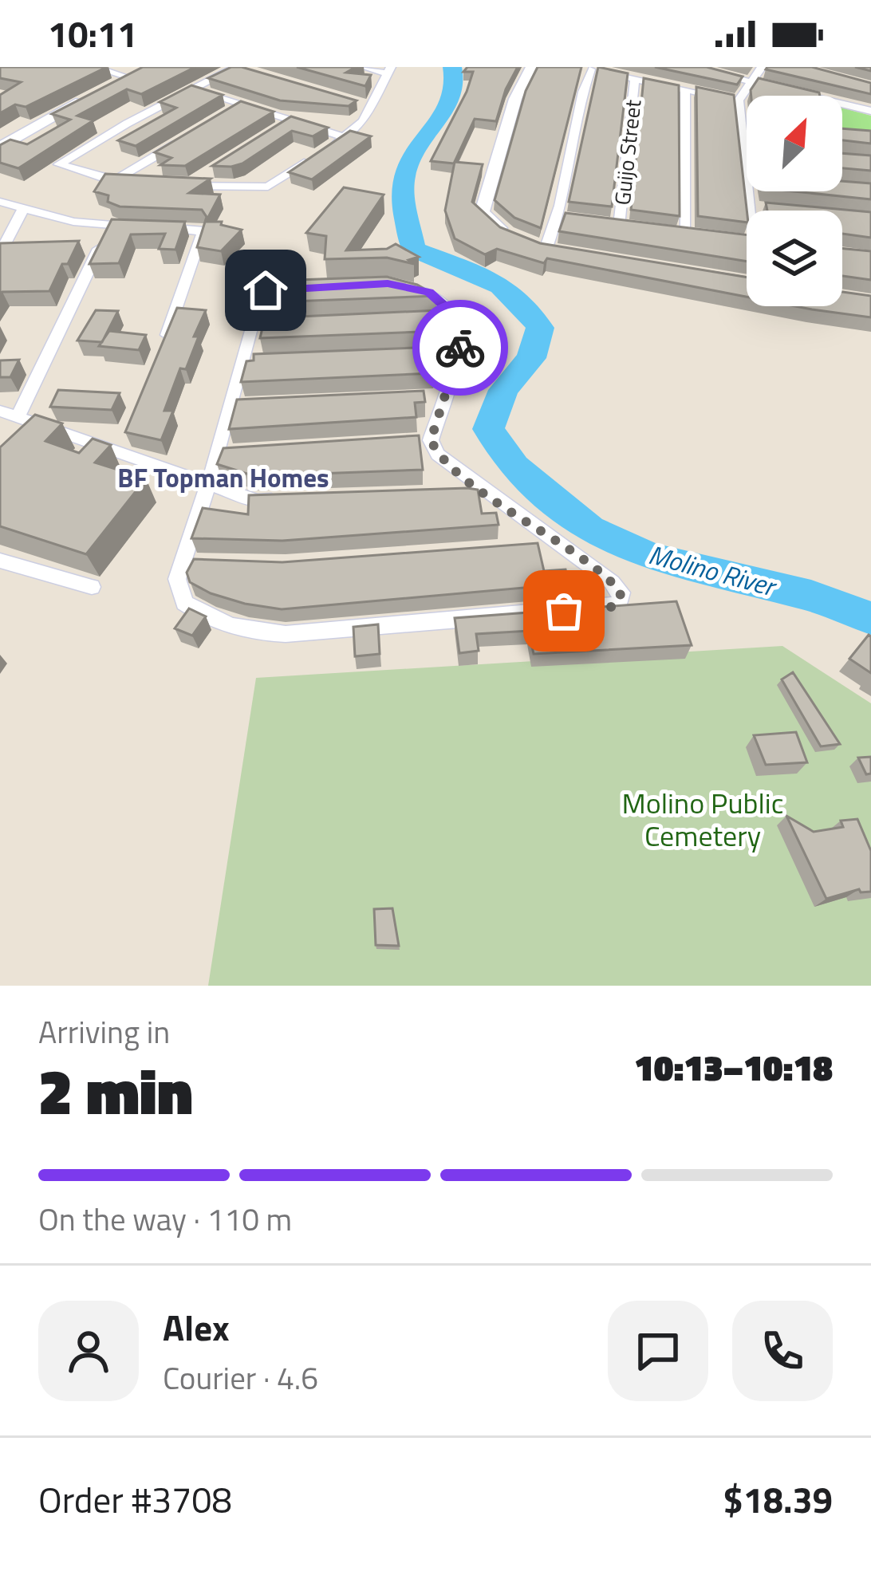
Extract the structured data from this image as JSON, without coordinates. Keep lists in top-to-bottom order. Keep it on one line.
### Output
{"streets":{"street":["Guijo Street"]},"districts":["BF Topman Homes"],"water":["Molino River"],"parks":["Molino Public Cemetery"],"north":"top right","page":{"status":"10:11","heading":["2 min","Arriving in","10:13–10:18"],"panel":["Alex","Courier · 4.6","Order #3708","$18.39"],"bar":"On the way · 110 m"}}
